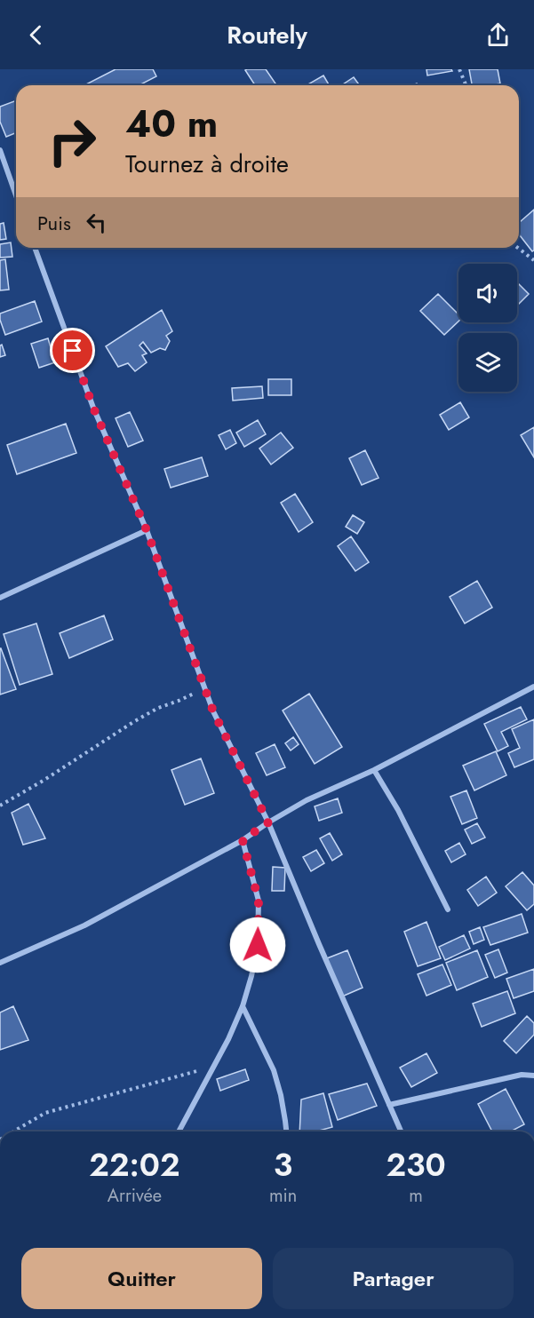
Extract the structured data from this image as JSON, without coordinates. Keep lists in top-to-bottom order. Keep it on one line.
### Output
{"page":{"header":"Routely","turn":["40 m","Tournez à droite"],"then":"Puis","eta":["22:02","Arrivée","3","min","230","m"],"buttons":["Quitter","Partager"]}}
